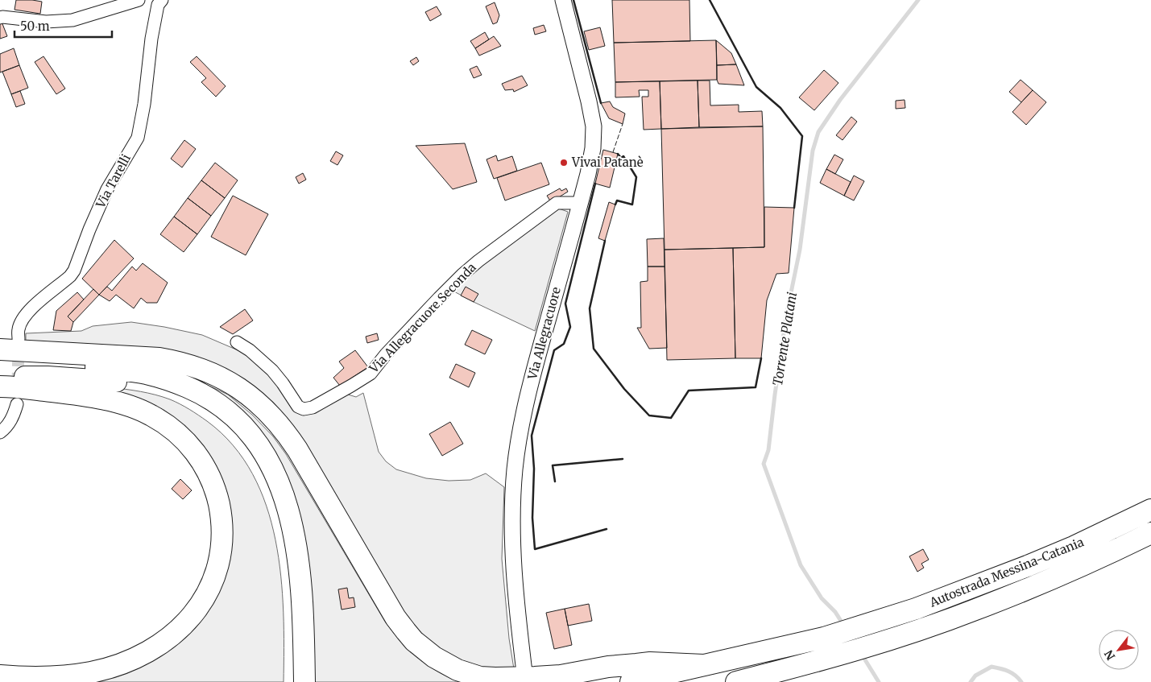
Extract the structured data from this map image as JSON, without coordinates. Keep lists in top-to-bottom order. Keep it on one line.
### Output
{"streets":{"highway":["Autostrada Messina-Catania"],"street":["Via Tarelli","Via Allegracuore Seconda","Via Allegracuore"]},"crossings":[["Via Allegracuore Seconda","Via Allegracuore"]],"water":["Torrente Platani"],"places":["Vivai Patanè"],"scale_bar":"50 m","north":"bottom left"}
